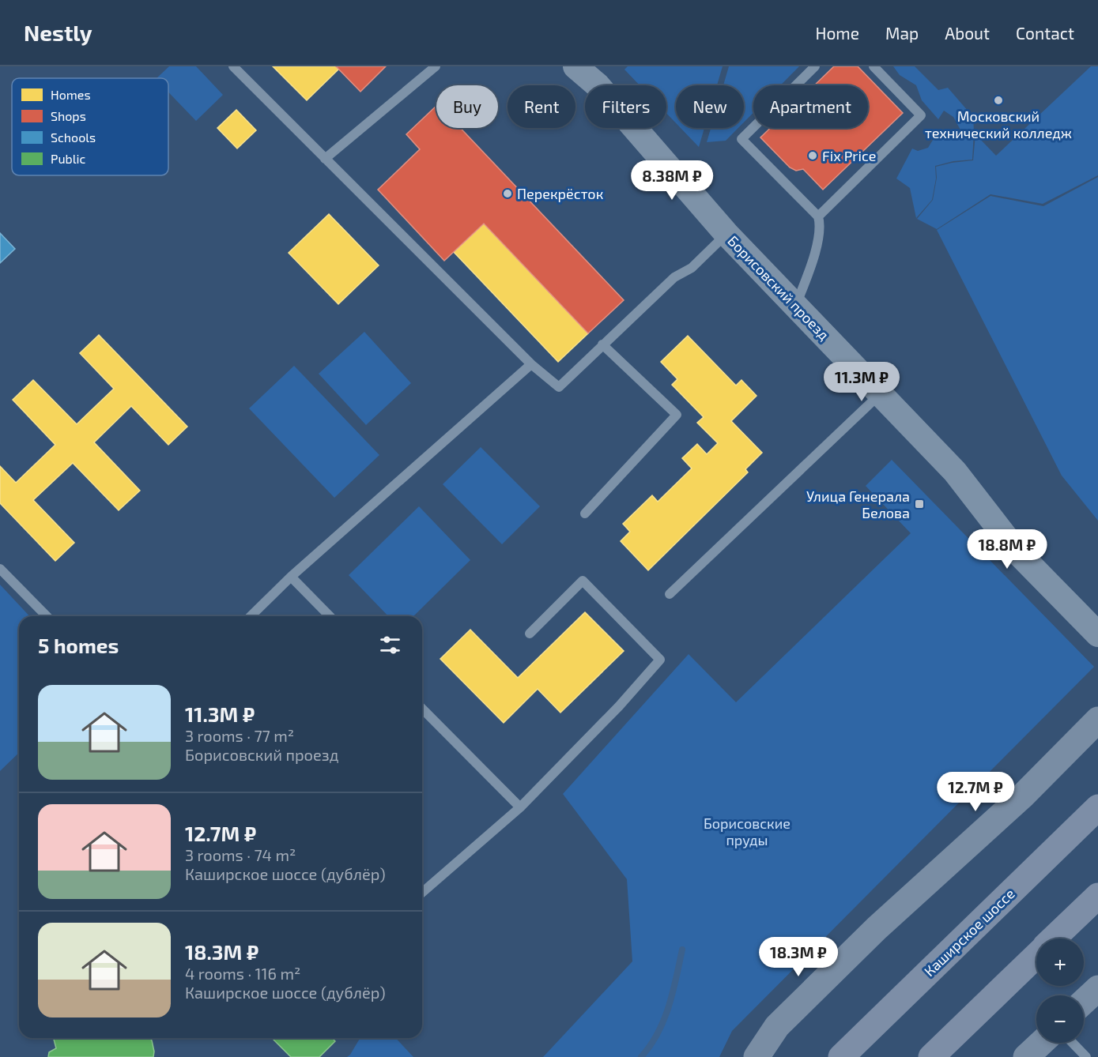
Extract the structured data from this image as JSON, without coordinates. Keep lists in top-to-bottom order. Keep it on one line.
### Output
{"streets":{"main road":["Каширское шоссе"],"street":["Борисовский проезд"]},"parks":["Борисовские пруды"],"places":{"other":["Московский технический колледж","Fix Price","Перекрёсток"],"transit":["Улица Генерала Белова"]},"legend":["Homes","Shops","Schools","Public"],"page":{"header":"Nestly","nav":["Home","Map","About","Contact"],"chip":["Buy","Rent","Filters","New","Apartment"],"price":["8.38M ₽","11.3M ₽","18.8M ₽","12.7M ₽","18.3M ₽"],"heading":"5 homes","list":[{"name":"11.3M ₽","note":"3 rooms · 77 m² · Борисовский проезд"},{"name":"12.7M ₽","note":"3 rooms · 74 m² · Каширское шоссе (дублёр)"},{"name":"18.3M ₽","note":"4 rooms · 116 m² · Каширское шоссе (дублёр)"}],"map_buttons":["+","−"]}}
